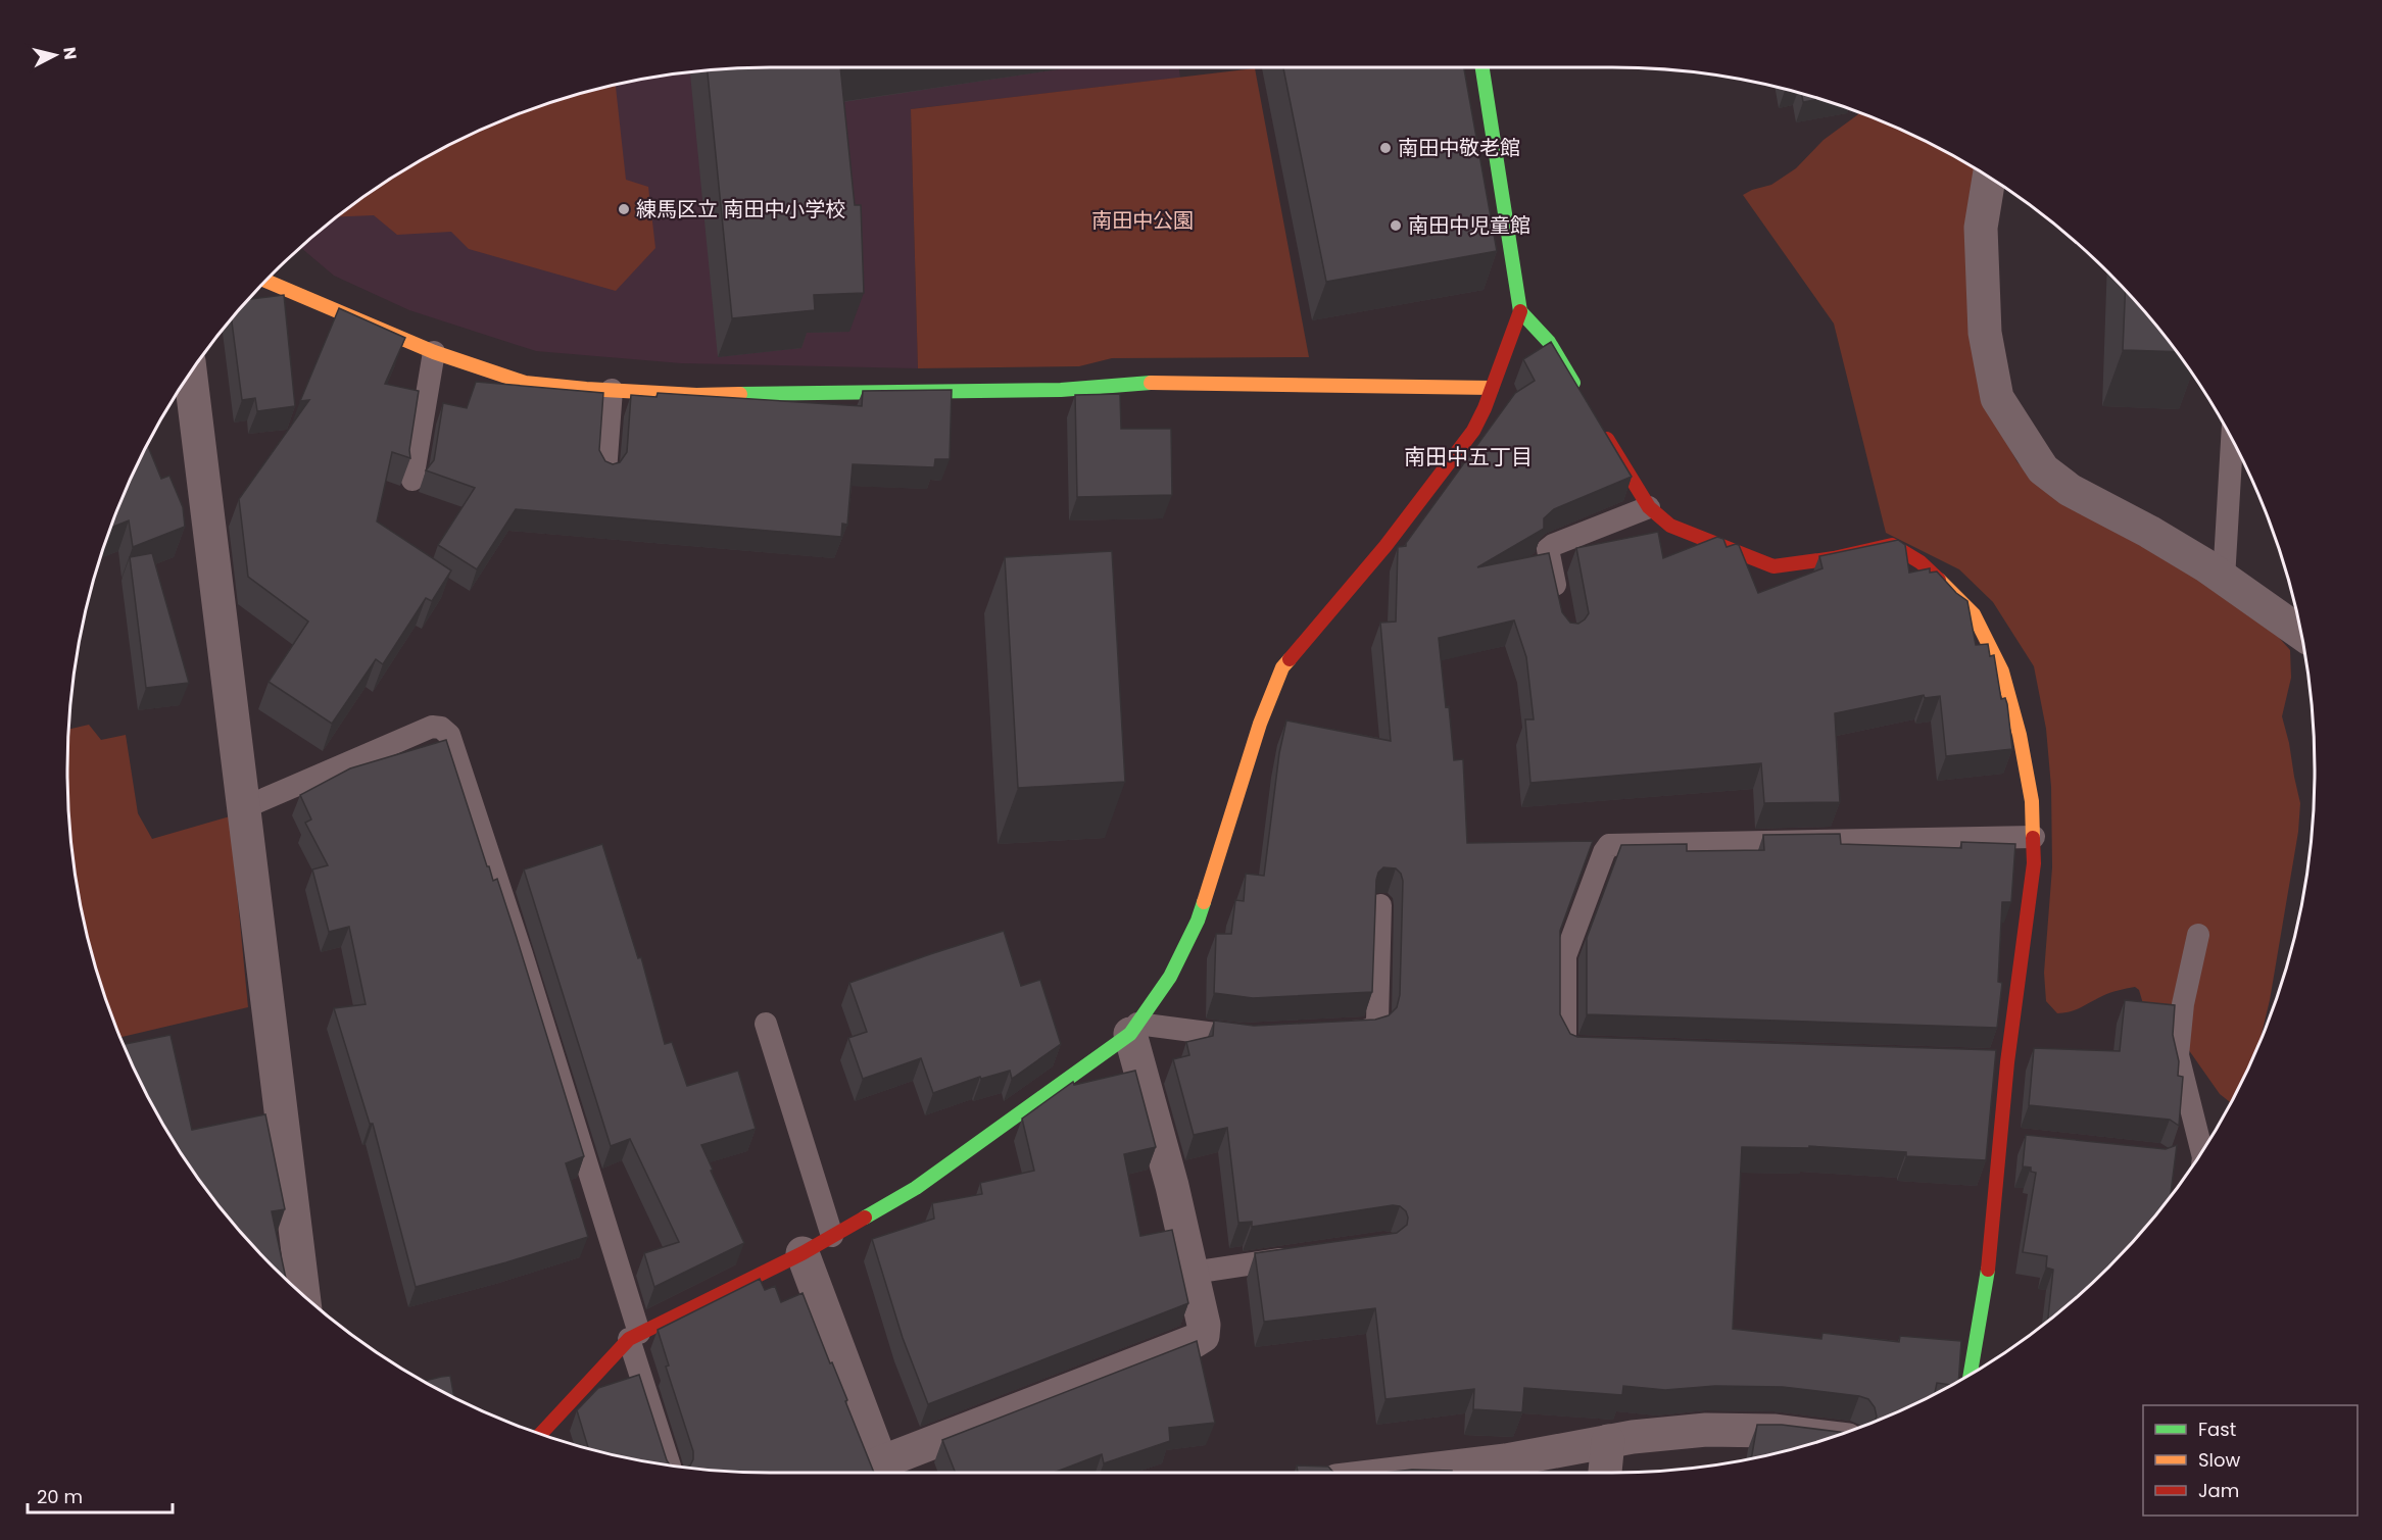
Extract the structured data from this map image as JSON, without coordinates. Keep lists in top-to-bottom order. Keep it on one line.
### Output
{"districts":["南田中五丁目"],"parks":["南田中公園"],"places":["南田中敬老館","練馬区立 南田中小学校","南田中児童館"],"legend":["Fast","Slow","Jam"],"scale_bar":"20 m","north":"right"}
